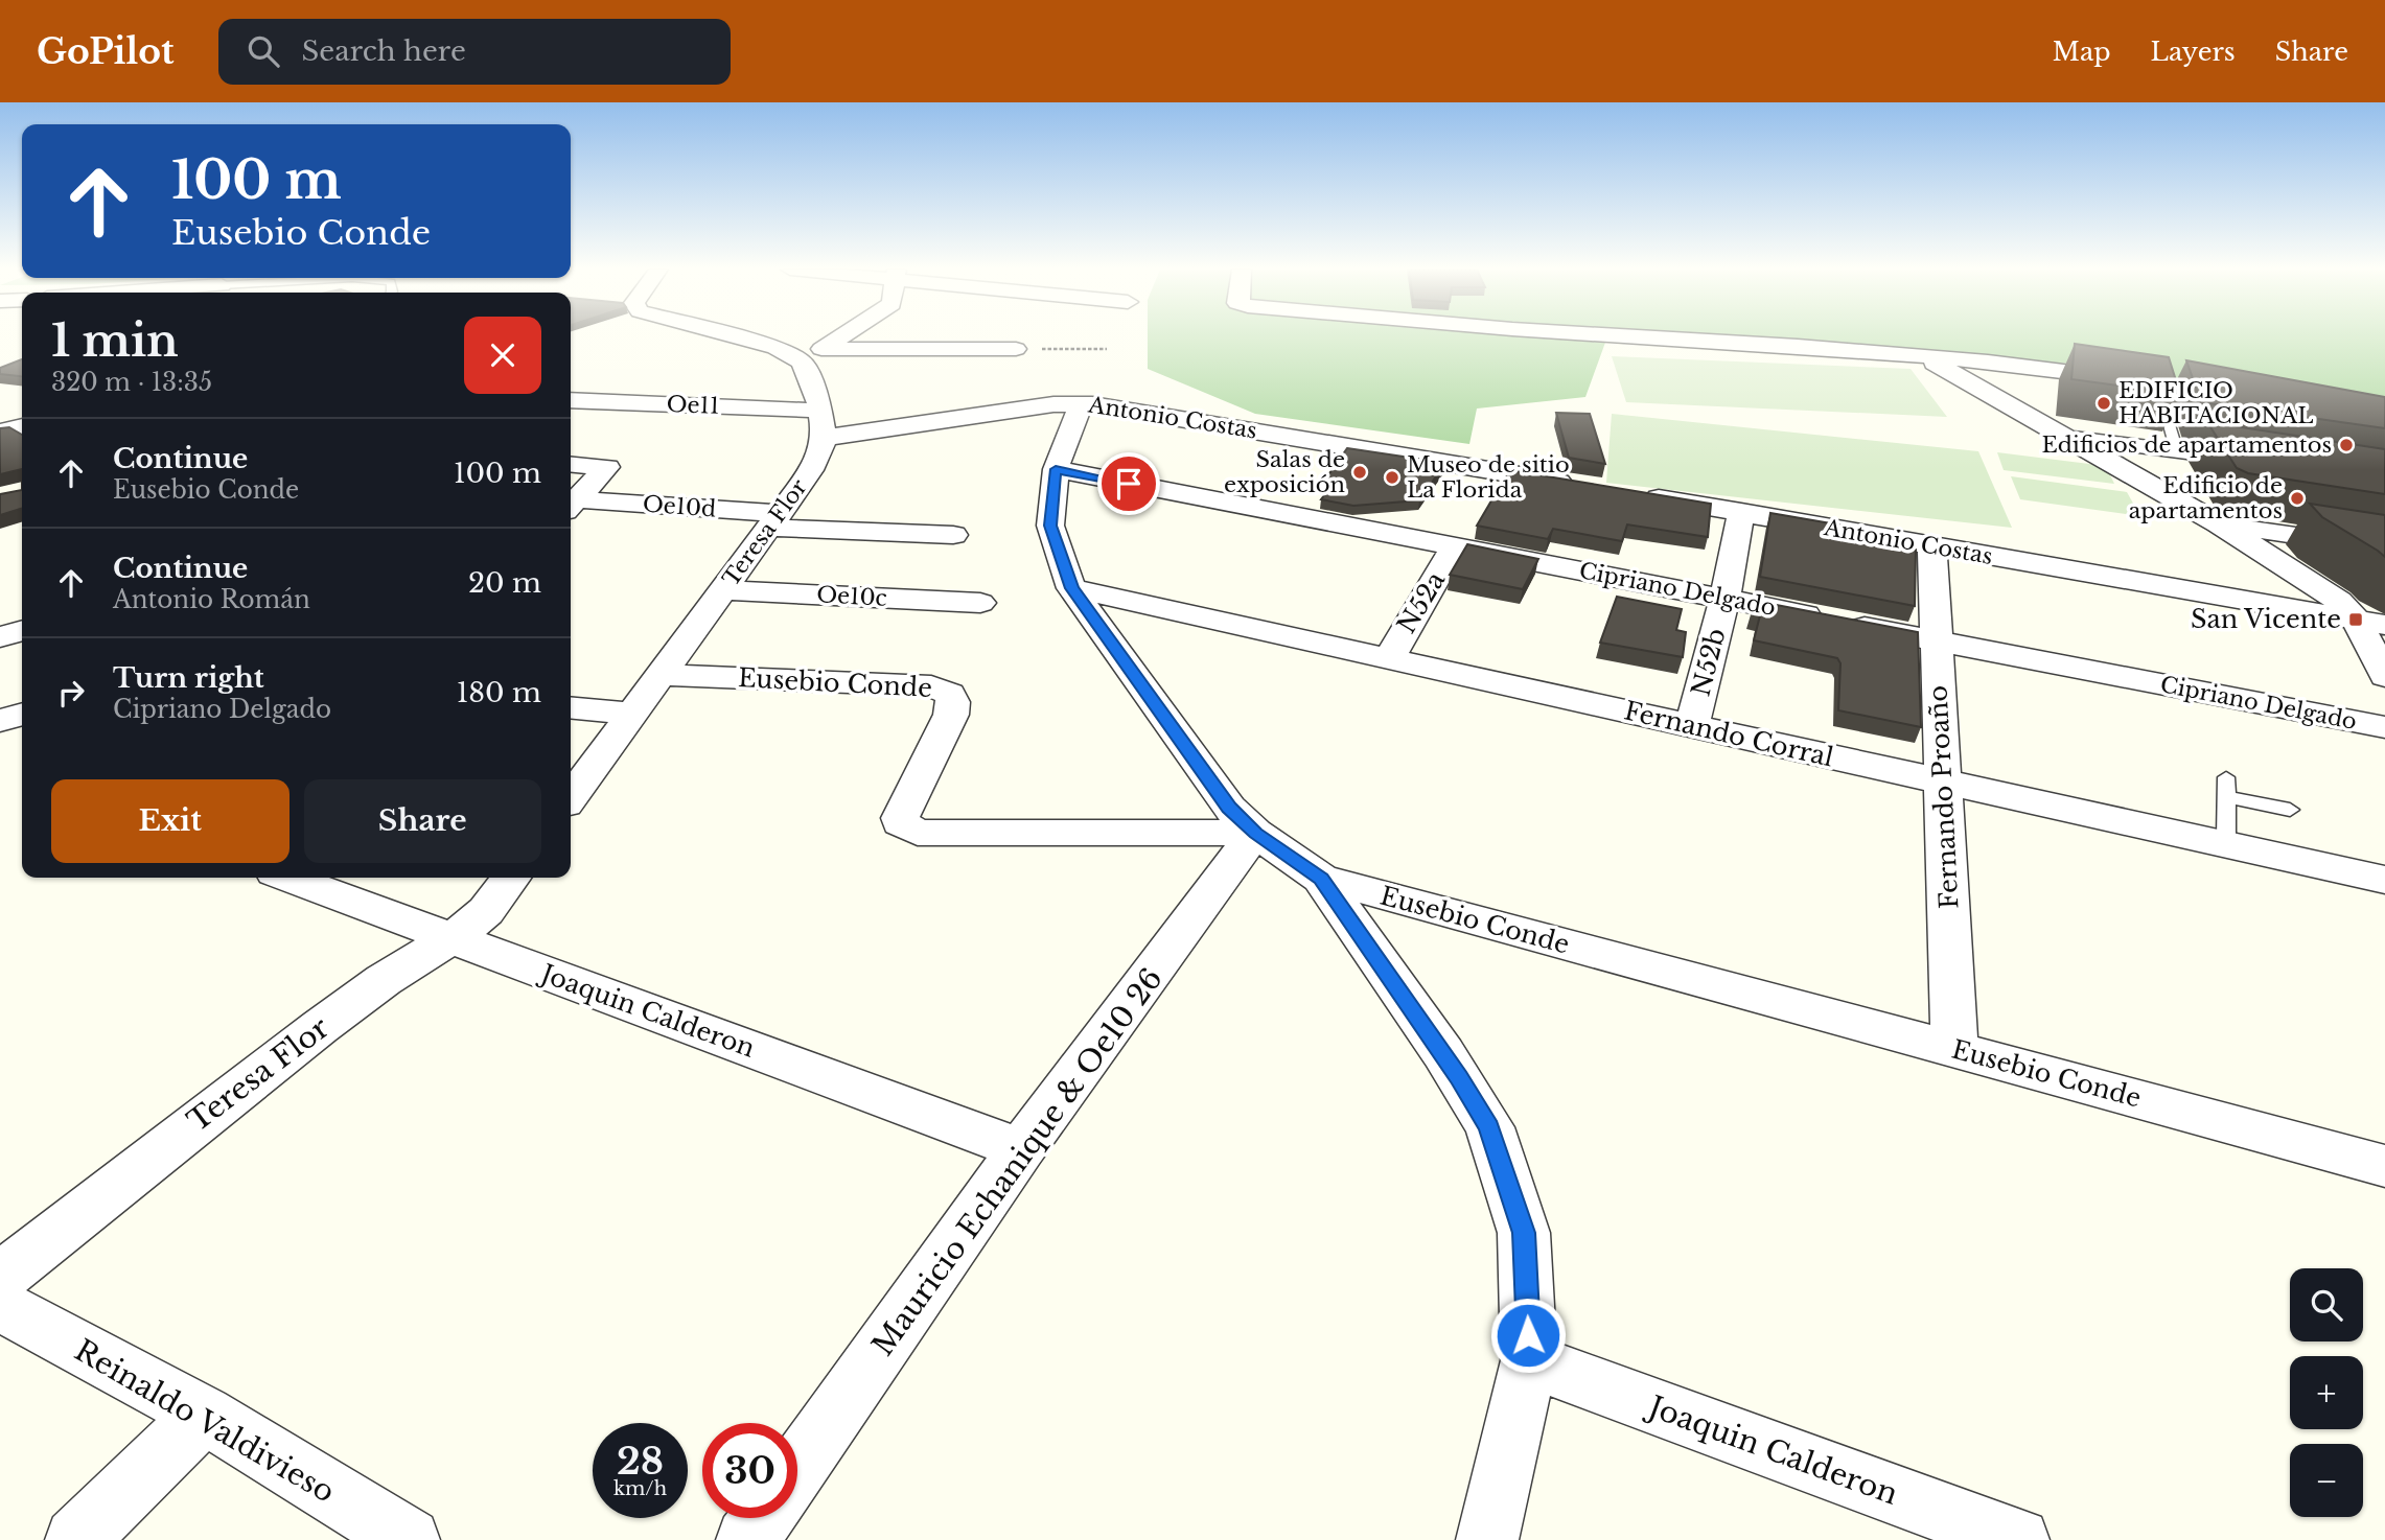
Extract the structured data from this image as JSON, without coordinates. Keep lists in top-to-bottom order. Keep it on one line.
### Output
{"streets":{"street":["Oe11","Antonio Costas","Oe10d","Teresa Flor","Cipriano Delgado","Oe10c","N52a","N52b","Eusebio Conde","Fernando Corral","Fernando Proaño","Joaquin Calderon","Mauricio Echanique & Oe10 26","Reinaldo Valdivieso"]},"crossings":[["Oe11","Antonio Costas"],["Oe11","Teresa Flor"],["Antonio Costas","Teresa Flor"],["Antonio Costas","N52b"],["Antonio Costas","Fernando Proaño"],["Oe10d","Teresa Flor"],["Teresa Flor","Oe10c"],["Teresa Flor","Eusebio Conde"],["Teresa Flor","Joaquin Calderon"],["Cipriano Delgado","N52a"],["Cipriano Delgado","N52b"],["Cipriano Delgado","Fernando Proaño"],["N52a","Fernando Corral"],["N52b","Fernando Corral"],["Eusebio Conde","Fernando Proaño"],["Eusebio Conde","Mauricio Echanique & Oe10 26"],["Fernando Corral","Fernando Proaño"],["Joaquin Calderon","Mauricio Echanique & Oe10 26"]],"places":{"other":["EDIFICIO HABITACIONAL","Edificios de apartamentos","Salas de exposición","Museo de sitio La Florida","Edificio de apartamentos"],"transit":["San Vicente"]},"page":{"header":"GoPilot","search":"Search here","nav":["Map","Layers","Share"],"turn":["100 m","Eusebio Conde"],"heading":["1 min","320 m · 13:35"],"list":[{"name":"Continue","note":"Eusebio Conde","value":"100 m"},{"name":"Continue","note":"Antonio Román","value":"20 m"},{"name":"Turn right","note":"Cipriano Delgado","value":"180 m"}],"buttons":["Exit","Share"],"map_buttons":["+","−"],"speed":"28 km/h","limit":"30"}}
